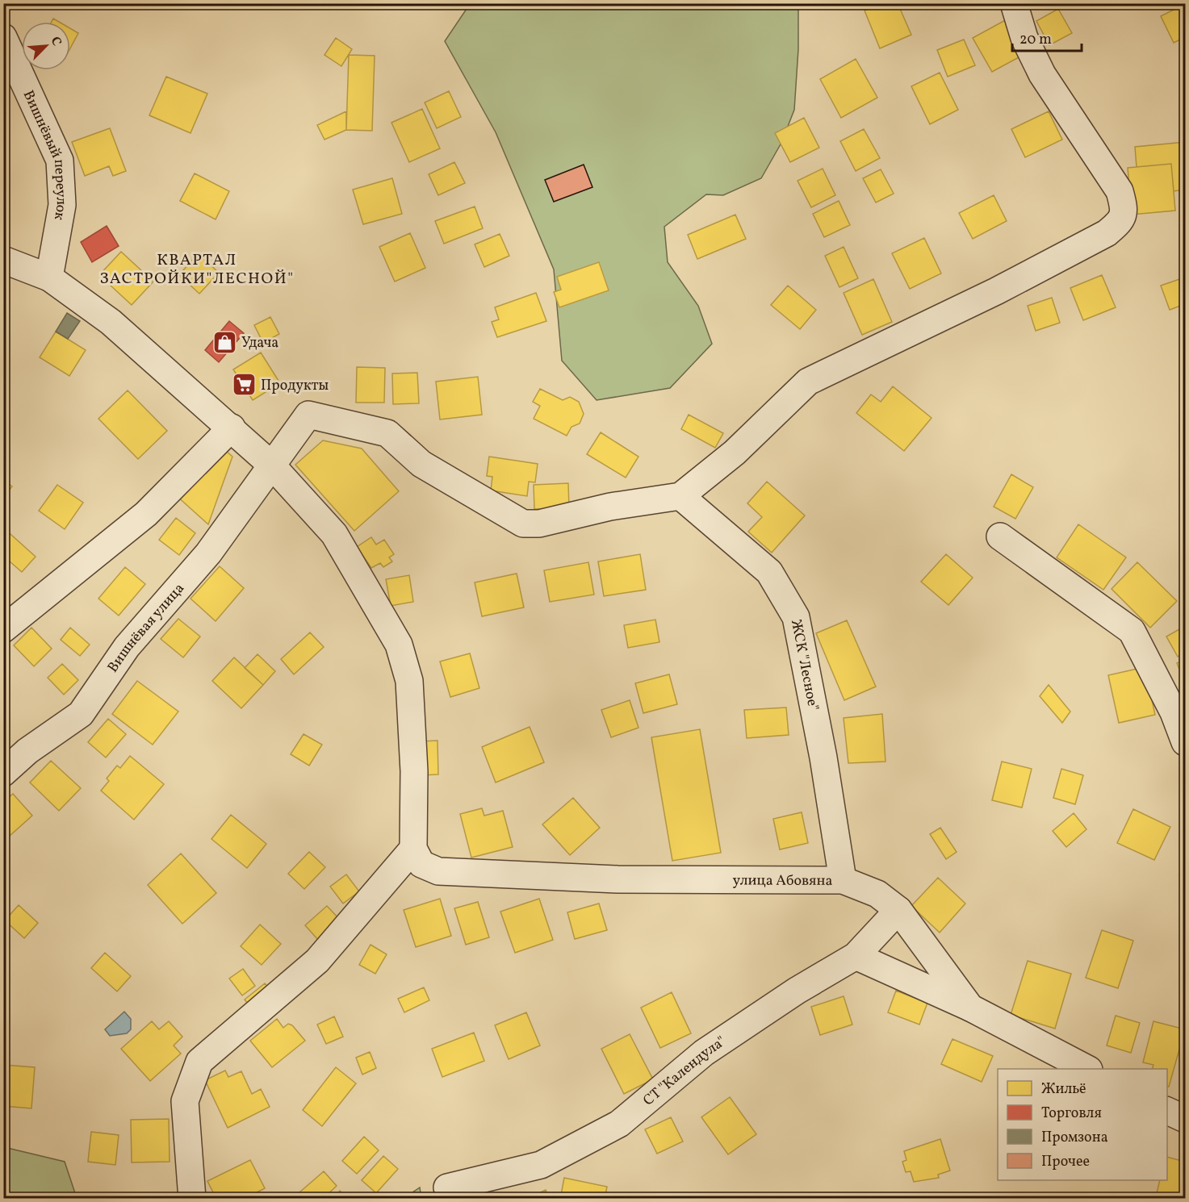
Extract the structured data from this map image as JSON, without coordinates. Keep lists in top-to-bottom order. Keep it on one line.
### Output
{"streets":{"street":["Вишнёвый переулок","Вишнёвая улица","ЖСК \"Лесное\"","улица Абовяна","СТ \"Календула\""]},"crossings":[["Вишнёвая улица","ЖСК \"Лесное\""],["ЖСК \"Лесное\"","улица Абовяна"],["улица Абовяна","СТ \"Календула\""]],"districts":["КВАРТАЛ ЗАСТРОЙКИ\"ЛЕСНОЙ\""],"places":{"shop":["Удача"],"supermarket":["Продукты"]},"legend":["Жильё","Торговля","Промзона","Прочее"],"scale_bar":"20 m","north":"top right"}
